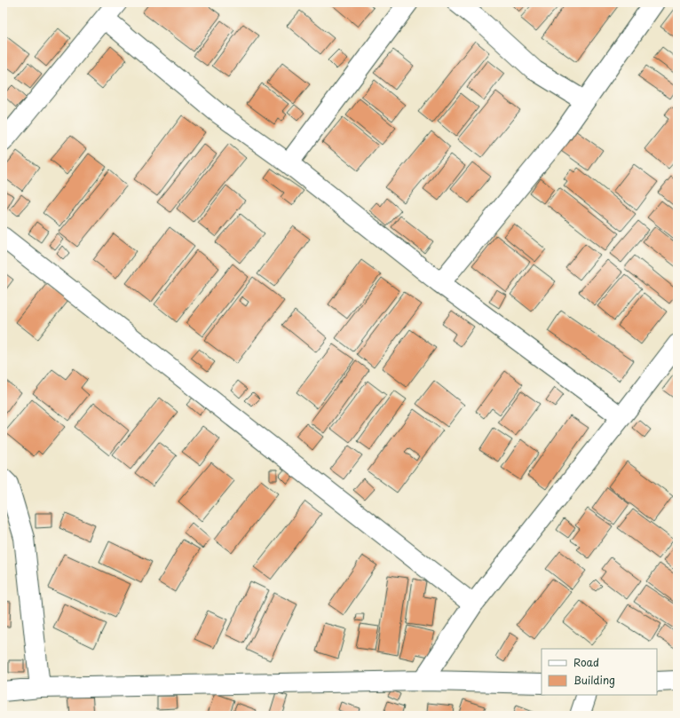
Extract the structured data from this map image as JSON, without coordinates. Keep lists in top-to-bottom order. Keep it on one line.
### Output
{"legend":["Road","Building"]}
